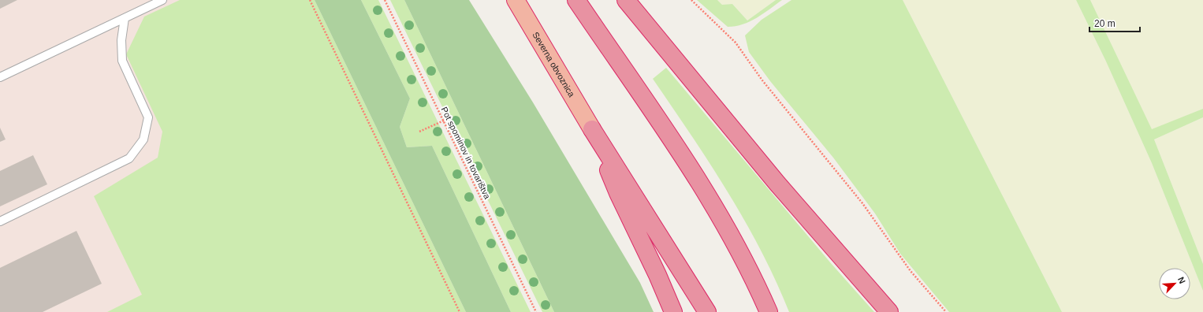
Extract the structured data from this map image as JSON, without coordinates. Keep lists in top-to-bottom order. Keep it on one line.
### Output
{"streets":{"highway":["Severna obvoznica"],"path":["Pot spominov in tovarištva"]},"scale_bar":"20 m","north":"top right"}
